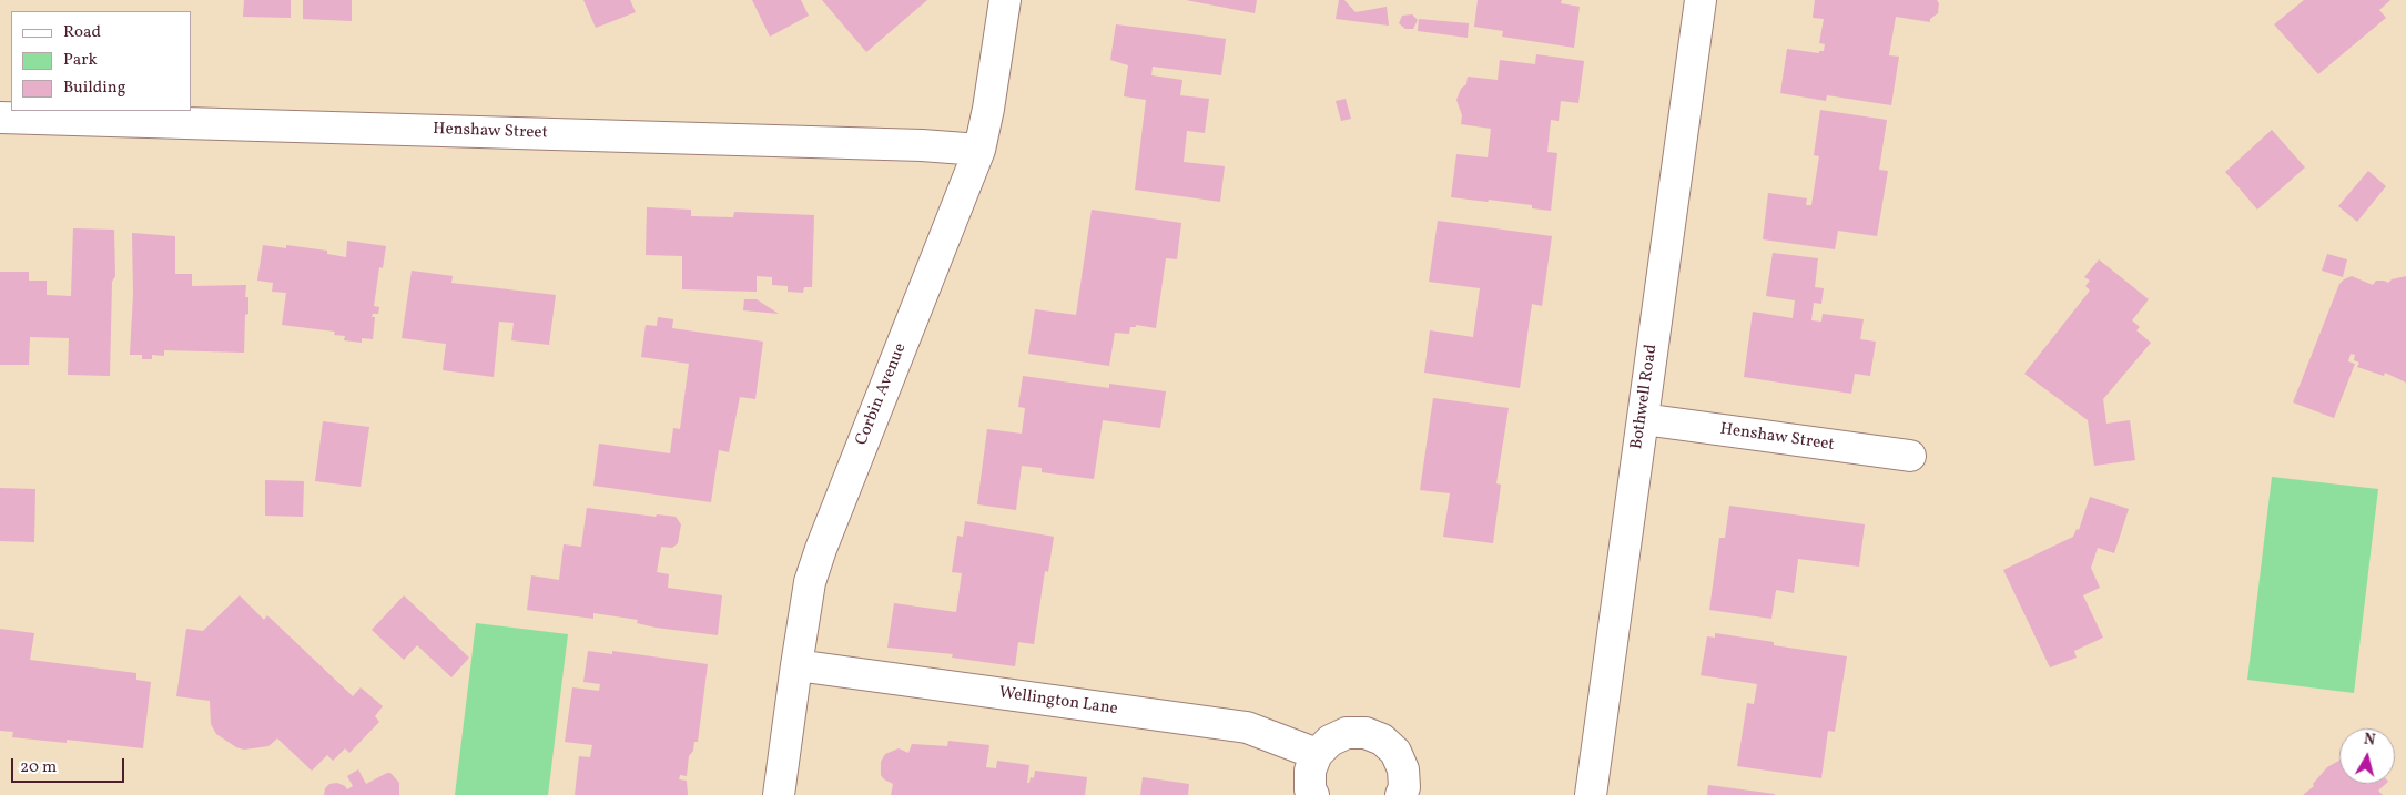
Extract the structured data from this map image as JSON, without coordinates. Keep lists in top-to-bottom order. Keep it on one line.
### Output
{"streets":{"street":["Henshaw Street","Corbin Avenue","Bothwell Road","Wellington Lane"]},"crossings":[["Henshaw Street","Corbin Avenue"],["Henshaw Street","Bothwell Road"],["Corbin Avenue","Wellington Lane"]],"legend":["Road","Park","Building"],"scale_bar":"20 m","north":"top"}
